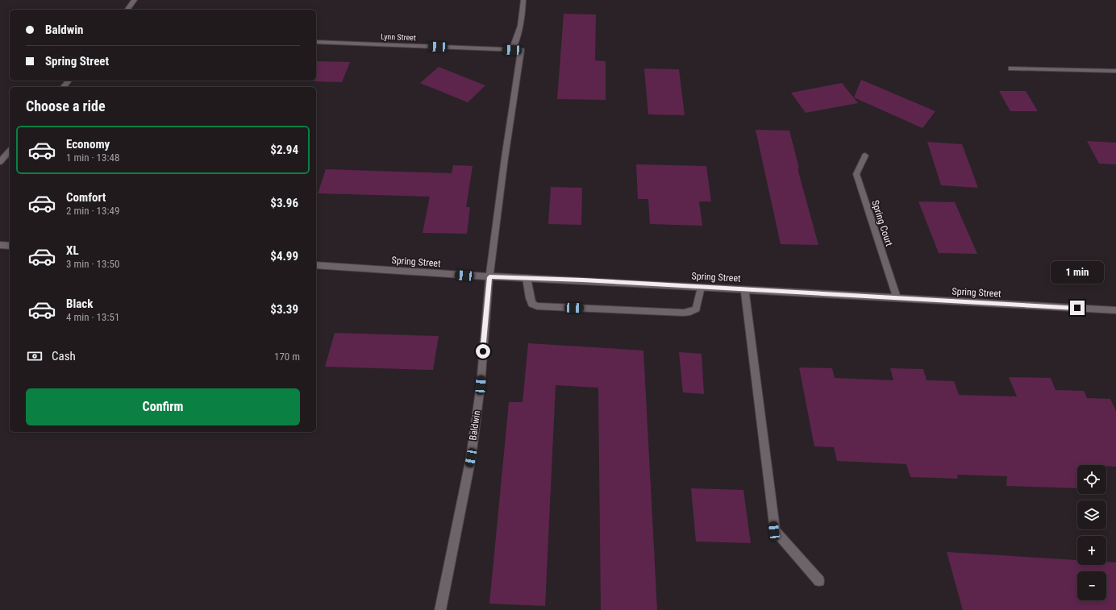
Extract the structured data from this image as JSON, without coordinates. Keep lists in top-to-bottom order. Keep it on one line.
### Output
{"streets":{"street":["Lynn Street","Spring Court","Spring Street","Baldwin"]},"crossings":[["Lynn Street","Baldwin"],["Spring Court","Spring Street"],["Spring Street","Baldwin"]],"page":{"banner":["Baldwin","Spring Street"],"heading":"Choose a ride","list":[{"name":"Economy","note":"1 min · 13:48","value":"$2.94"},{"name":"Comfort","note":"2 min · 13:49","value":"$3.96"},{"name":"XL","note":"3 min · 13:50","value":"$4.99"},{"name":"Black","note":"4 min · 13:51","value":"$3.39"}],"bubble":"1 min","pay":["Cash","170 m"],"buttons":"Confirm","map_buttons":["+","−"]}}
